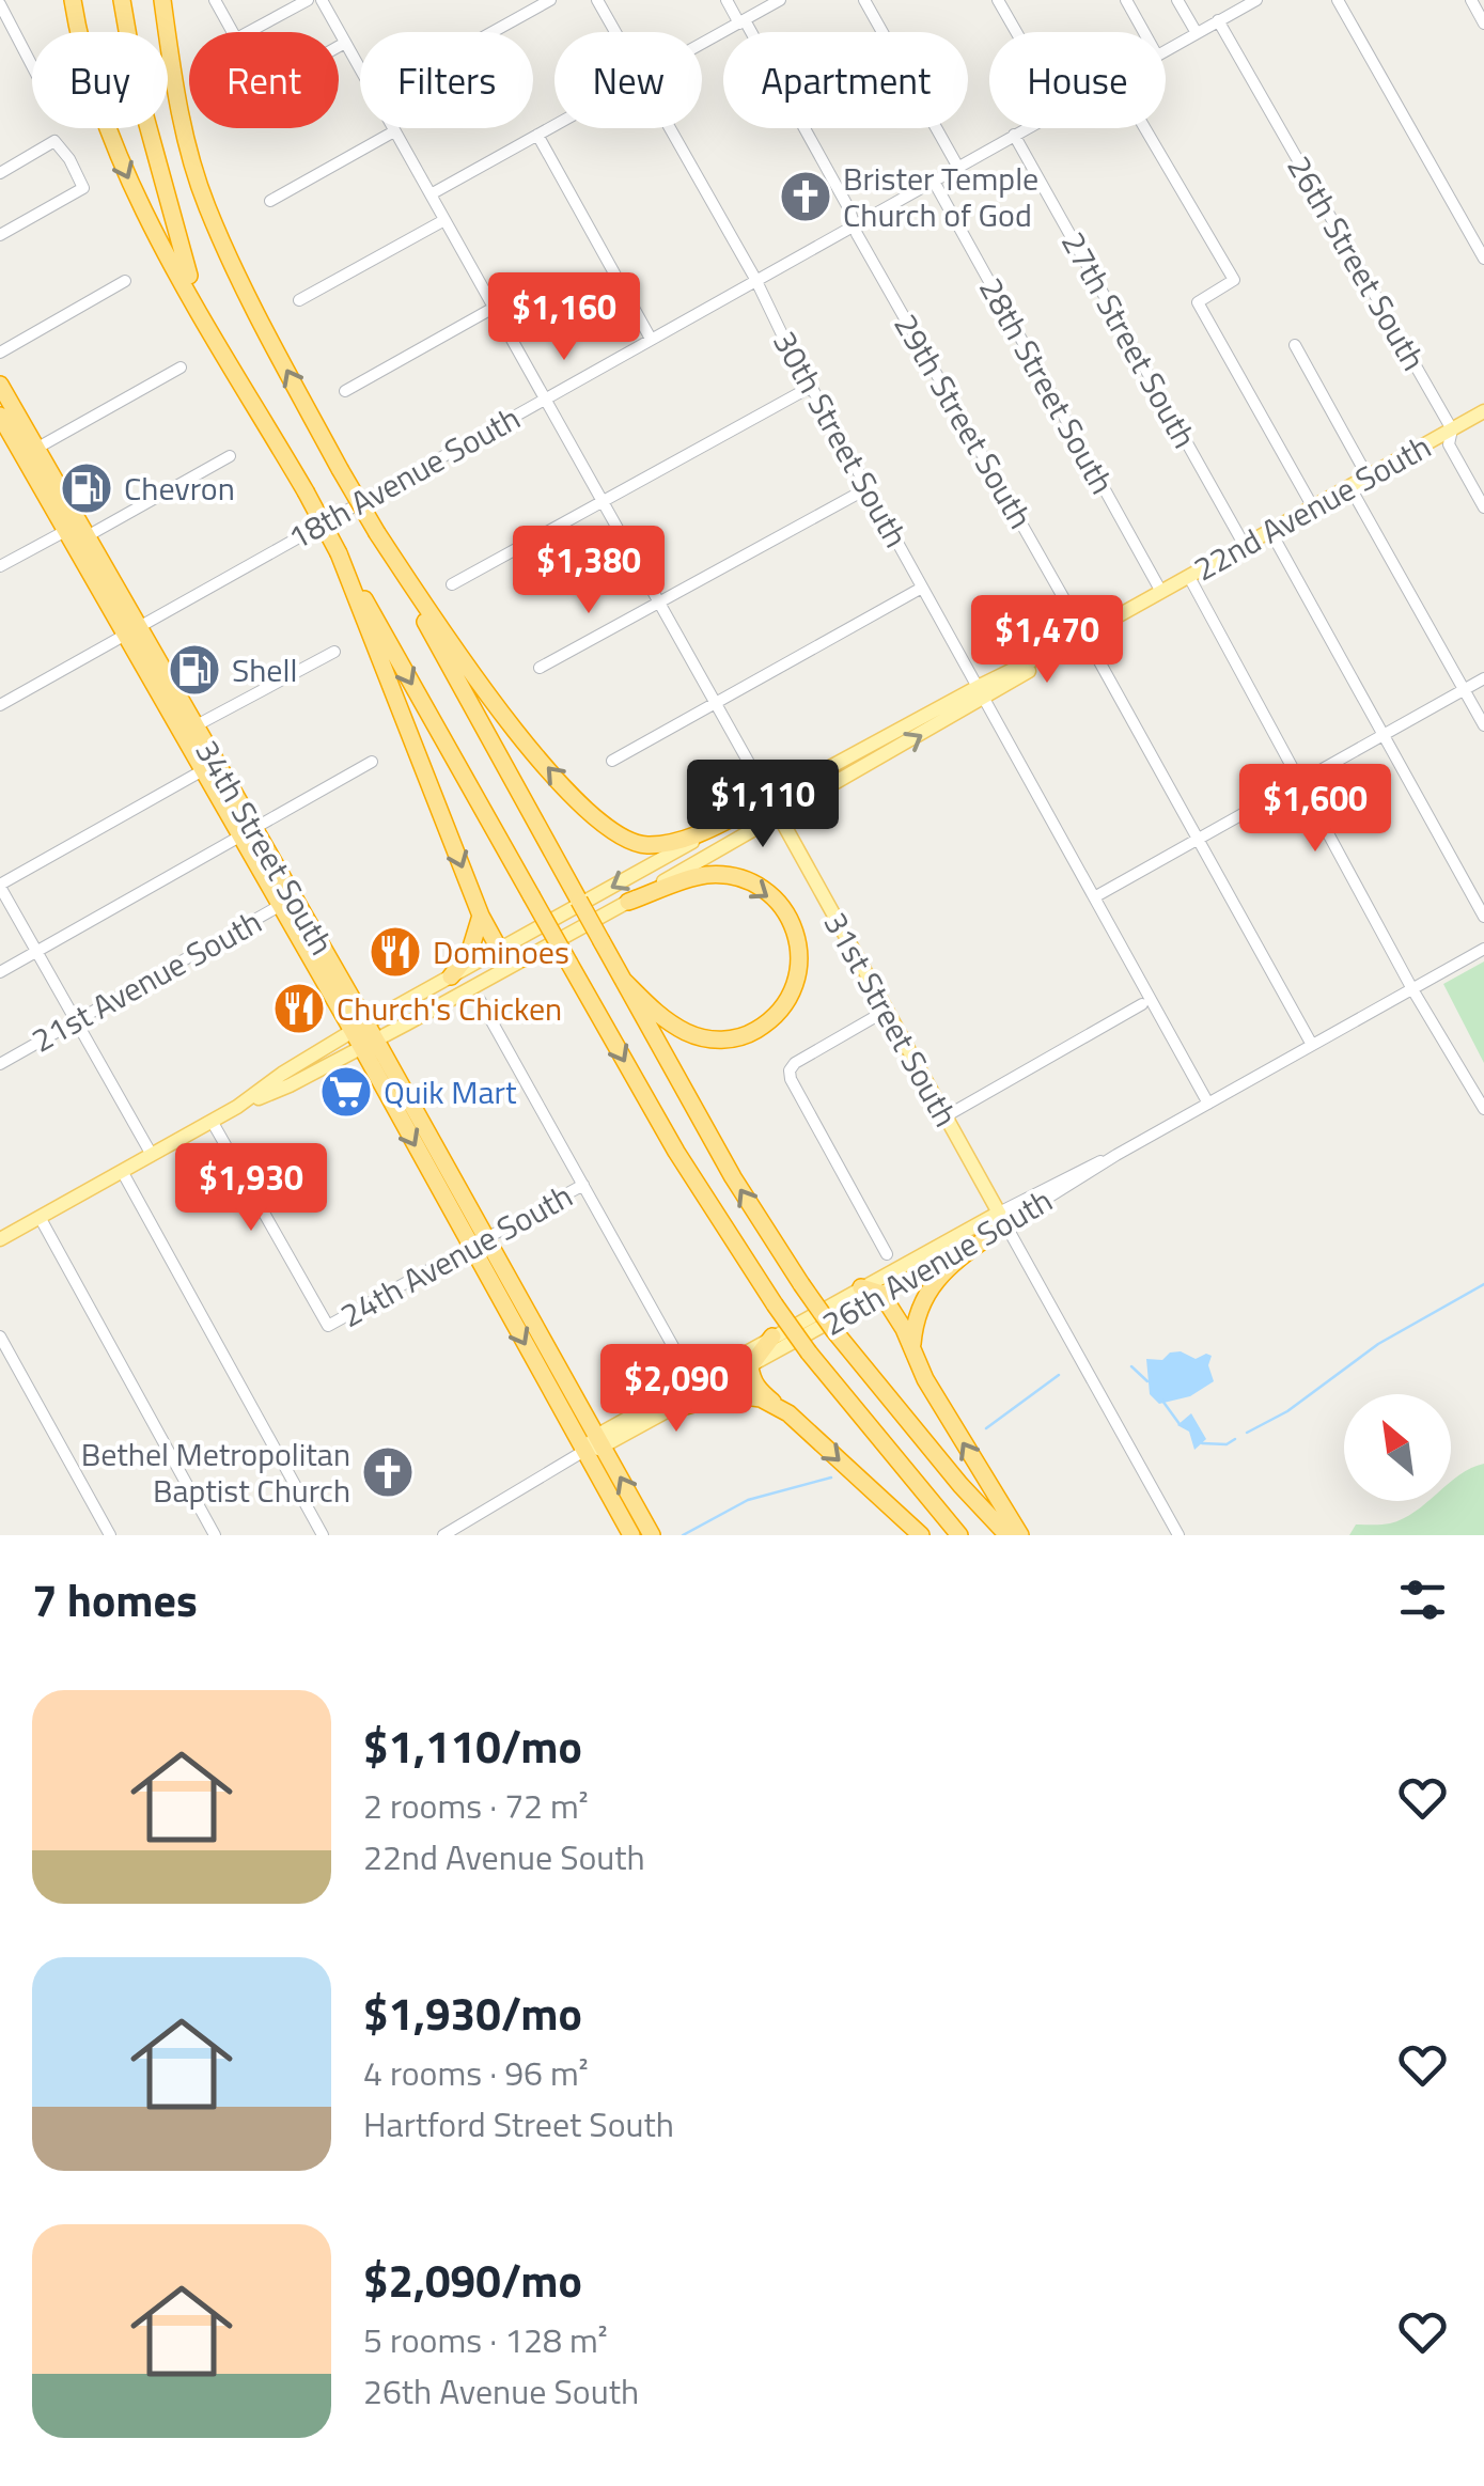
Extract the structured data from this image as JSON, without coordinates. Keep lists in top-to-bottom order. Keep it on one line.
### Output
{"streets":{"highway":["34th Street South"],"main road":["22nd Avenue South","31st Street South","26th Avenue South"],"street":["26th Street South","27th Street South","28th Street South","29th Street South","30th Street South","18th Avenue South","21st Avenue South","24th Avenue South"]},"crossings":[["26th Street South","18th Avenue South"],["26th Street South","22nd Avenue South"],["27th Street South","18th Avenue South"],["27th Street South","22nd Avenue South"],["28th Street South","18th Avenue South"],["28th Street South","22nd Avenue South"],["29th Street South","18th Avenue South"],["29th Street South","22nd Avenue South"],["29th Street South","26th Avenue South"],["30th Street South","18th Avenue South"],["30th Street South","22nd Avenue South"],["30th Street South","26th Avenue South"],["18th Avenue South","34th Street South"],["18th Avenue South","31st Street South"],["22nd Avenue South","34th Street South"],["22nd Avenue South","31st Street South"],["22nd Avenue South","24th Avenue South"],["34th Street South","21st Avenue South"],["34th Street South","24th Avenue South"],["34th Street South","26th Avenue South"],["31st Street South","26th Avenue South"]],"places":{"church":["Brister Temple Church of God","Bethel Metropolitan Baptist Church"],"fuel station":["Chevron","Shell"],"restaurant":["Dominoes","Church's Chicken"],"supermarket":["Quik Mart"]},"north":"top left","page":{"chip":["Buy","Rent","Filters","New","Apartment","House"],"price":["$1,160","$1,380","$1,470","$1,110","$1,600","$1,930","$2,090"],"heading":"7 homes","list":[{"name":"$1,110/mo","note":"2 rooms · 72 m² · 22nd Avenue South"},{"name":"$1,930/mo","note":"4 rooms · 96 m² · Hartford Street South"},{"name":"$2,090/mo","note":"5 rooms · 128 m² · 26th Avenue South"}]}}
